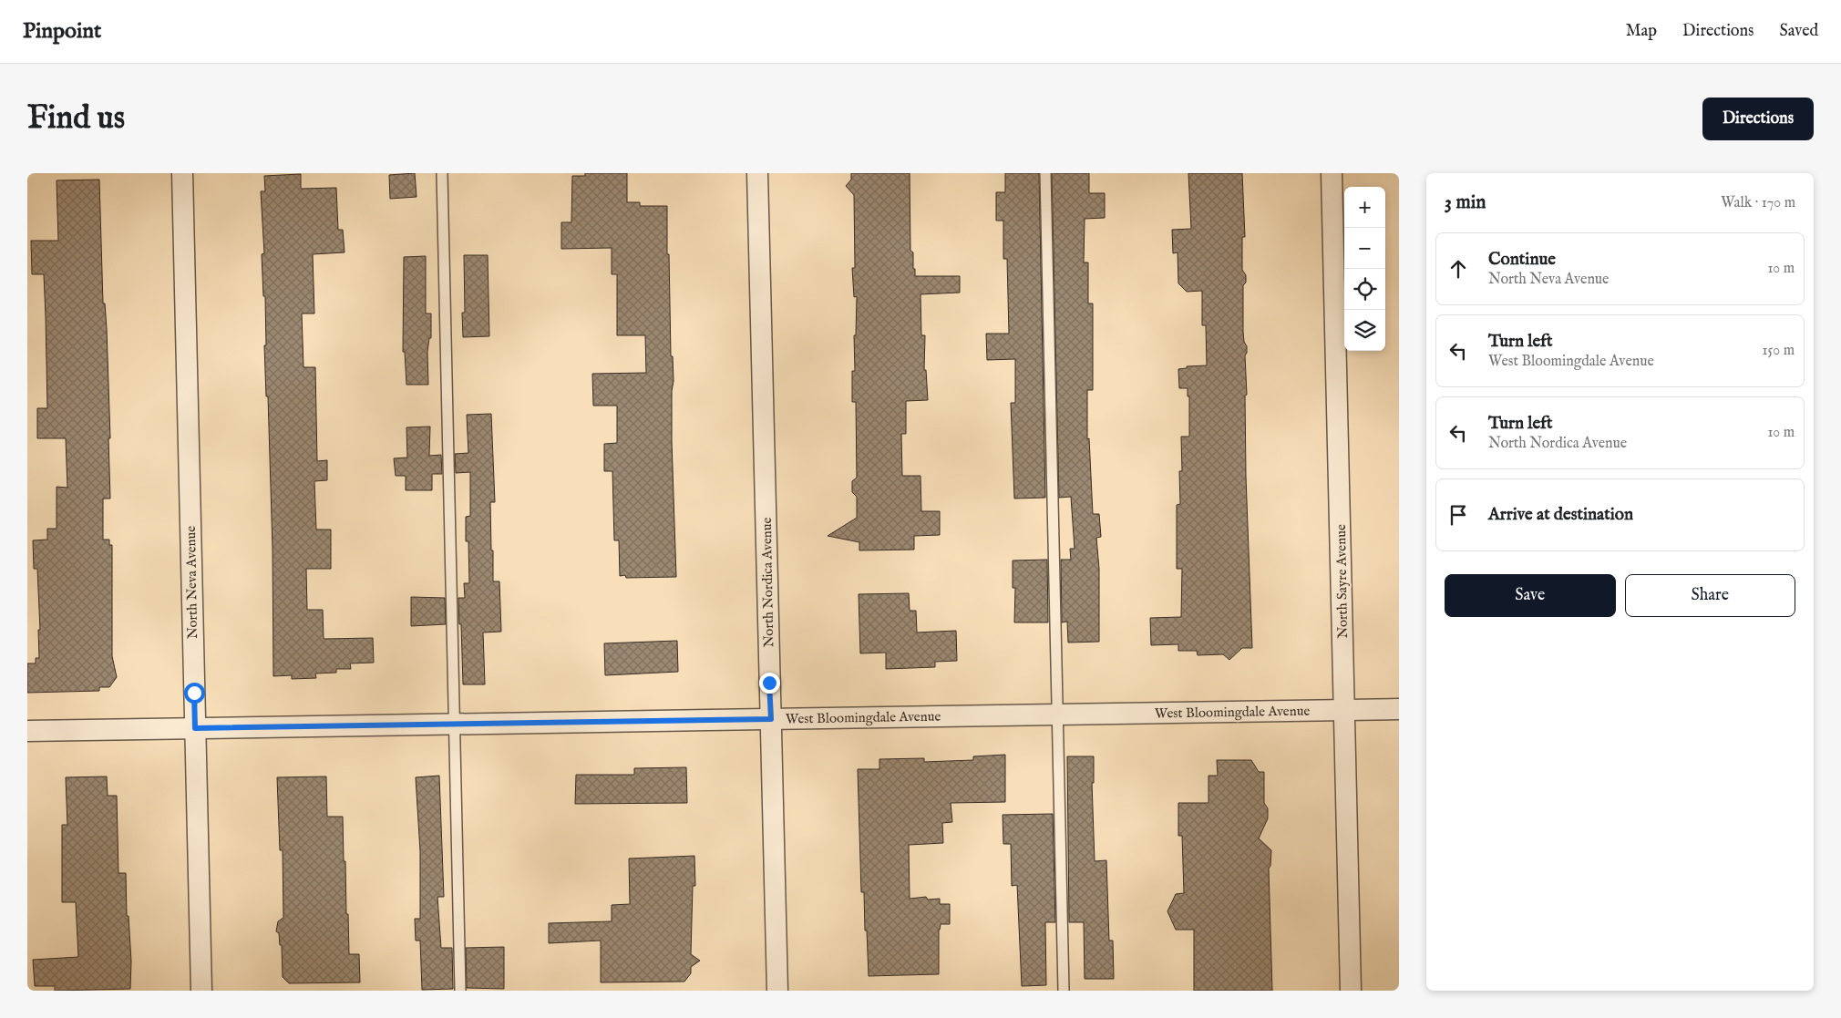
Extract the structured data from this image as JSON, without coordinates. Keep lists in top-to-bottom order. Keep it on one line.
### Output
{"streets":{"street":["North Sayre Avenue","North Neva Avenue","North Nordica Avenue","West Bloomingdale Avenue"]},"crossings":[["North Sayre Avenue","West Bloomingdale Avenue"],["North Neva Avenue","West Bloomingdale Avenue"],["North Nordica Avenue","West Bloomingdale Avenue"]],"page":{"header":"Pinpoint","nav":["Map","Directions","Saved"],"buttons":["Directions",["Save","Share"]],"title":"Find us","heading":["3 min","Walk · 170 m"],"map_buttons":["+","−"],"list":[["Continue","North Neva Avenue","10 m"],["Turn left","West Bloomingdale Avenue","150 m"],["Turn left","North Nordica Avenue","10 m"],"Arrive at destination"]}}
